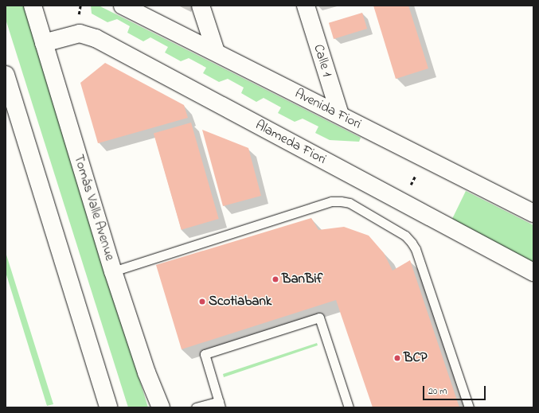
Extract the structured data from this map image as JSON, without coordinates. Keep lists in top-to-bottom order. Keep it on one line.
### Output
{"streets":{"street":["Calle 1","Avenida Fiori","Alameda Fiori","Tomás Valle Avenue"]},"crossings":[["Calle 1","Avenida Fiori"],["Alameda Fiori","Tomás Valle Avenue"]],"places":["BanBif","Scotiabank","BCP"],"scale_bar":"20 m"}
